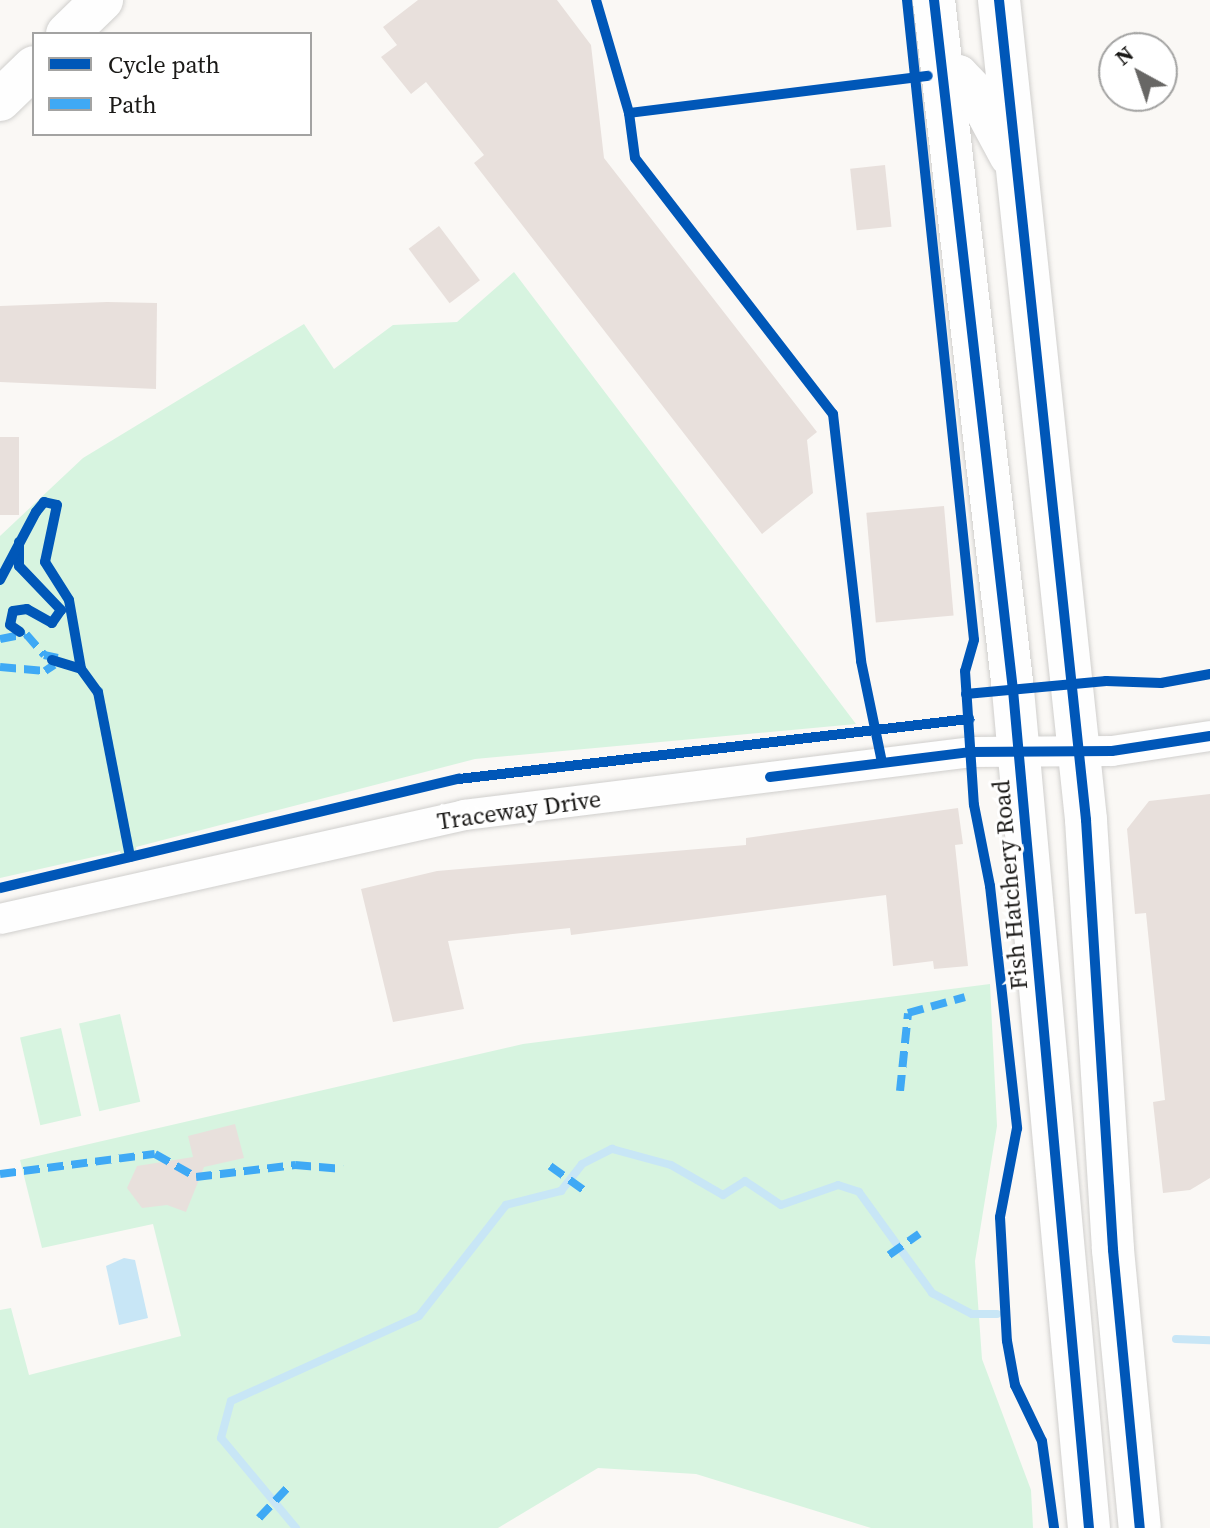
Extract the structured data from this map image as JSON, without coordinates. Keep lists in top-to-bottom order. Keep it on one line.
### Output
{"streets":{"main road":["Fish Hatchery Road"],"street":["Traceway Drive"]},"crossings":[["Traceway Drive","Fish Hatchery Road"]],"legend":["Cycle path","Path"],"north":"top left"}
